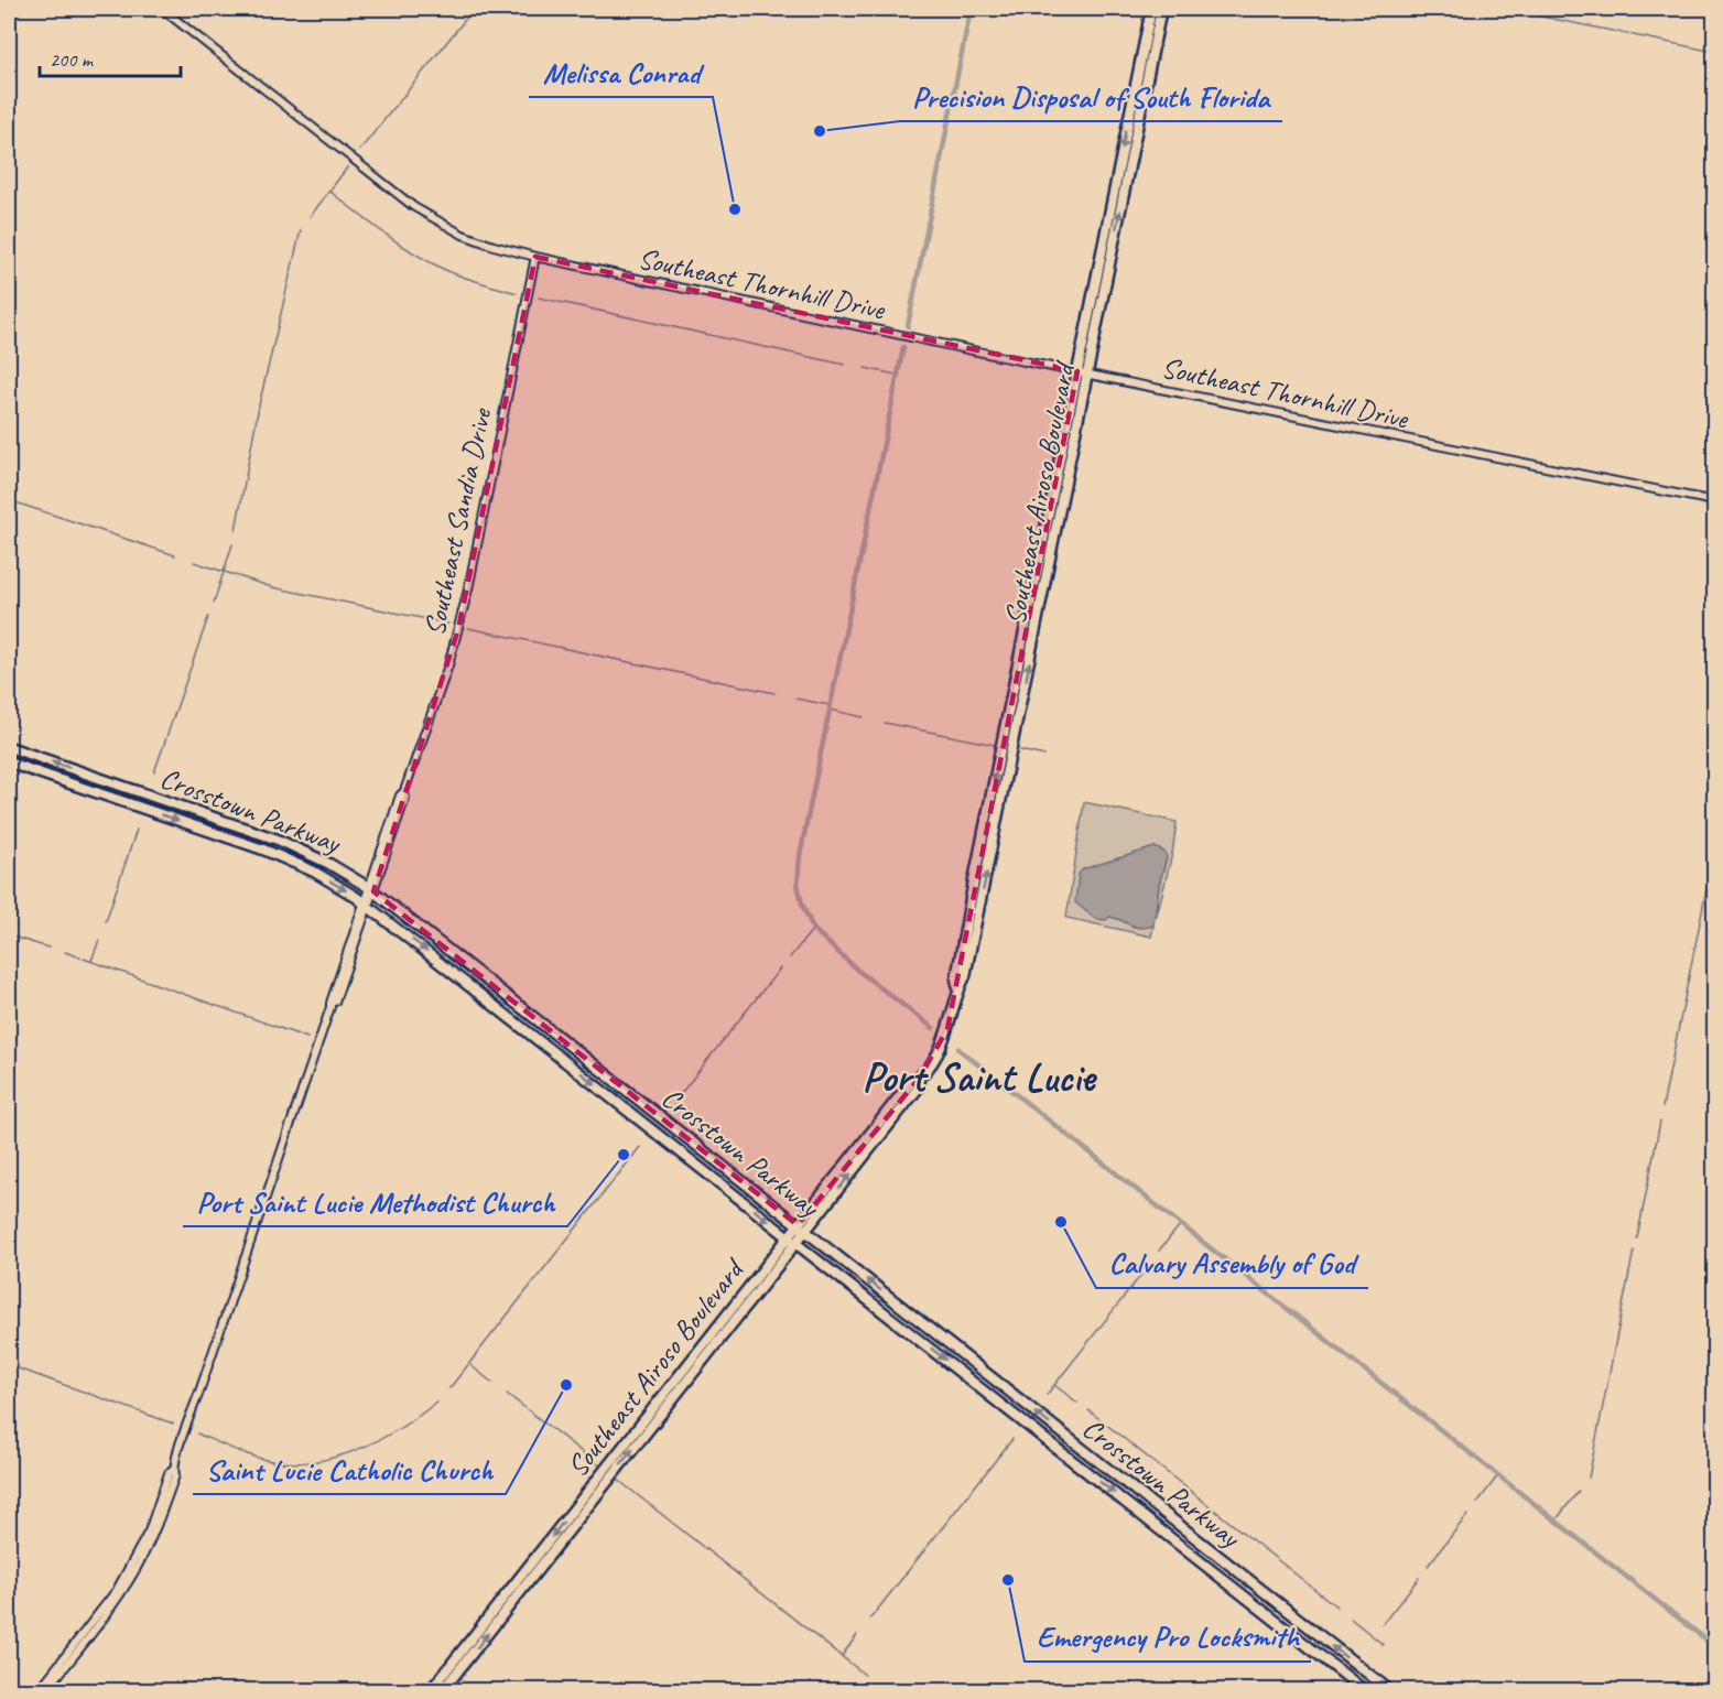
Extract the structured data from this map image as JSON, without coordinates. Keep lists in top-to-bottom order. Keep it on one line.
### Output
{"streets":{"main road":["Southeast Airoso Boulevard","Crosstown Parkway"],"street":["Southeast Thornhill Drive","Southeast Sandia Drive"]},"crossings":[["Southeast Thornhill Drive","Southeast Airoso Boulevard"],["Southeast Thornhill Drive","Southeast Sandia Drive"],["Southeast Airoso Boulevard","Crosstown Parkway"],["Southeast Sandia Drive","Crosstown Parkway"]],"districts":["Port Saint Lucie"],"places":["Precision Disposal of South Florida","Melissa Conrad","Port Saint Lucie Methodist Church","Calvary Assembly of God","Saint Lucie Catholic Church","Emergency Pro Locksmith"],"scale_bar":"200 m"}
